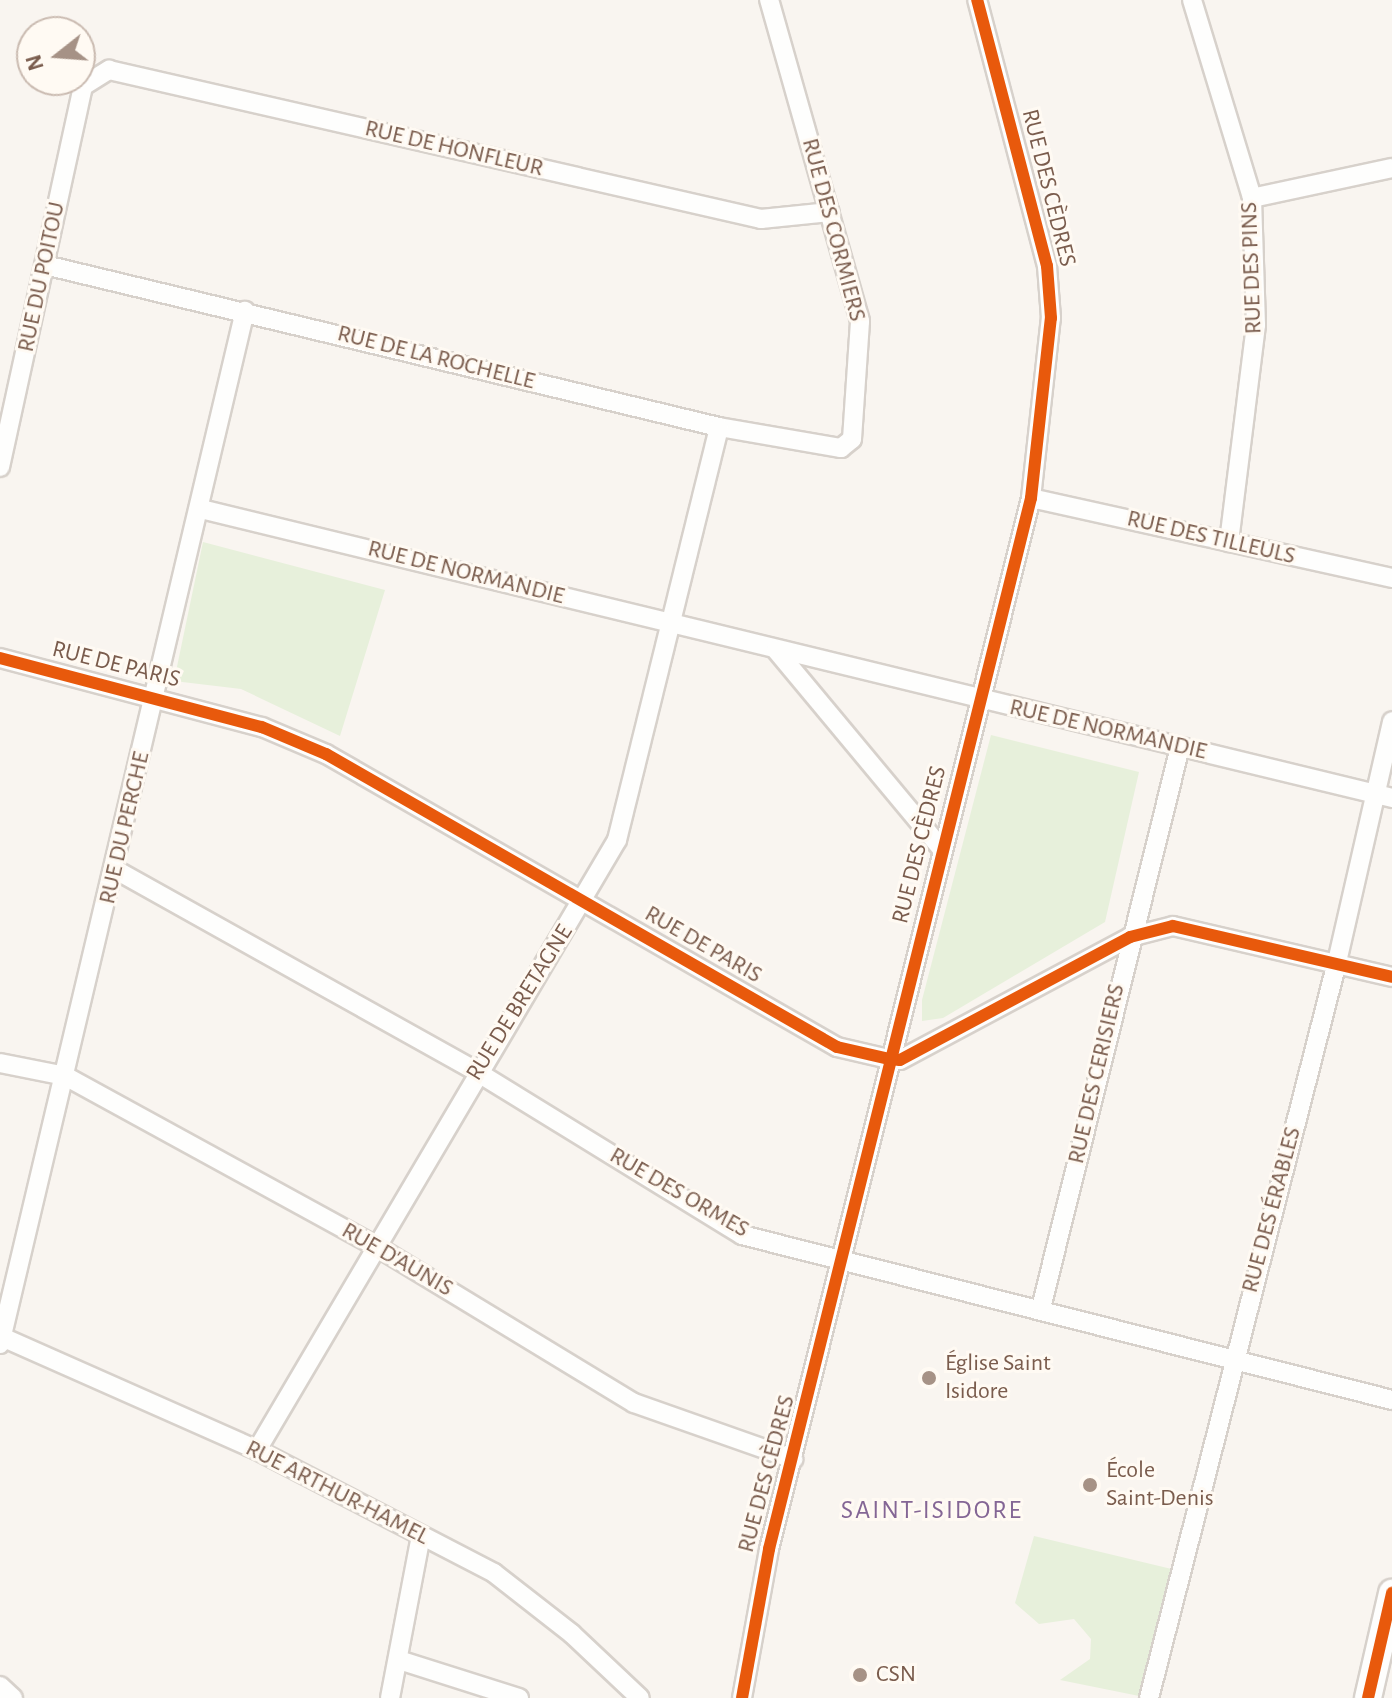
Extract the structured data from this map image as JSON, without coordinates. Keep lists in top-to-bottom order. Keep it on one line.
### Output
{"streets":{"street":["RUE DE HONFLEUR","RUE DES CÈDRES","RUE DES CORMIERS","RUE DES PINS","RUE DU POITOU","RUE DE LA ROCHELLE","RUE DES TILLEULS","RUE DE NORMANDIE","RUE DE PARIS","RUE DU PERCHE","RUE DE BRETAGNE","RUE DES CERISIERS","RUE DES ORMES","RUE DES ÉRABLES","RUE D'AUNIS","RUE ARTHUR-HAMEL"]},"crossings":[["RUE DE HONFLEUR","RUE DES CORMIERS"],["RUE DES CÈDRES","RUE DES TILLEULS"],["RUE DES CÈDRES","RUE DE NORMANDIE"],["RUE DES CÈDRES","RUE DE PARIS"],["RUE DES CÈDRES","RUE DES ORMES"],["RUE DES CÈDRES","RUE D'AUNIS"],["RUE DES CORMIERS","RUE DE LA ROCHELLE"],["RUE DES PINS","RUE DES TILLEULS"],["RUE DU POITOU","RUE DE LA ROCHELLE"],["RUE DE LA ROCHELLE","RUE DU PERCHE"],["RUE DE LA ROCHELLE","RUE DE BRETAGNE"],["RUE DE NORMANDIE","RUE DU PERCHE"],["RUE DE NORMANDIE","RUE DE BRETAGNE"],["RUE DE NORMANDIE","RUE DES CERISIERS"],["RUE DE NORMANDIE","RUE DES ÉRABLES"],["RUE DE PARIS","RUE DU PERCHE"],["RUE DE PARIS","RUE DE BRETAGNE"],["RUE DU PERCHE","RUE DES ORMES"],["RUE DU PERCHE","RUE D'AUNIS"],["RUE DU PERCHE","RUE ARTHUR-HAMEL"],["RUE DE BRETAGNE","RUE DES ORMES"],["RUE DE BRETAGNE","RUE D'AUNIS"],["RUE DE BRETAGNE","RUE ARTHUR-HAMEL"],["RUE DES CERISIERS","RUE DES ORMES"],["RUE DES ORMES","RUE DES ÉRABLES"]],"districts":["SAINT-ISIDORE"],"places":["Église Saint Isidore","École Saint-Denis","CSN"],"north":"left"}
